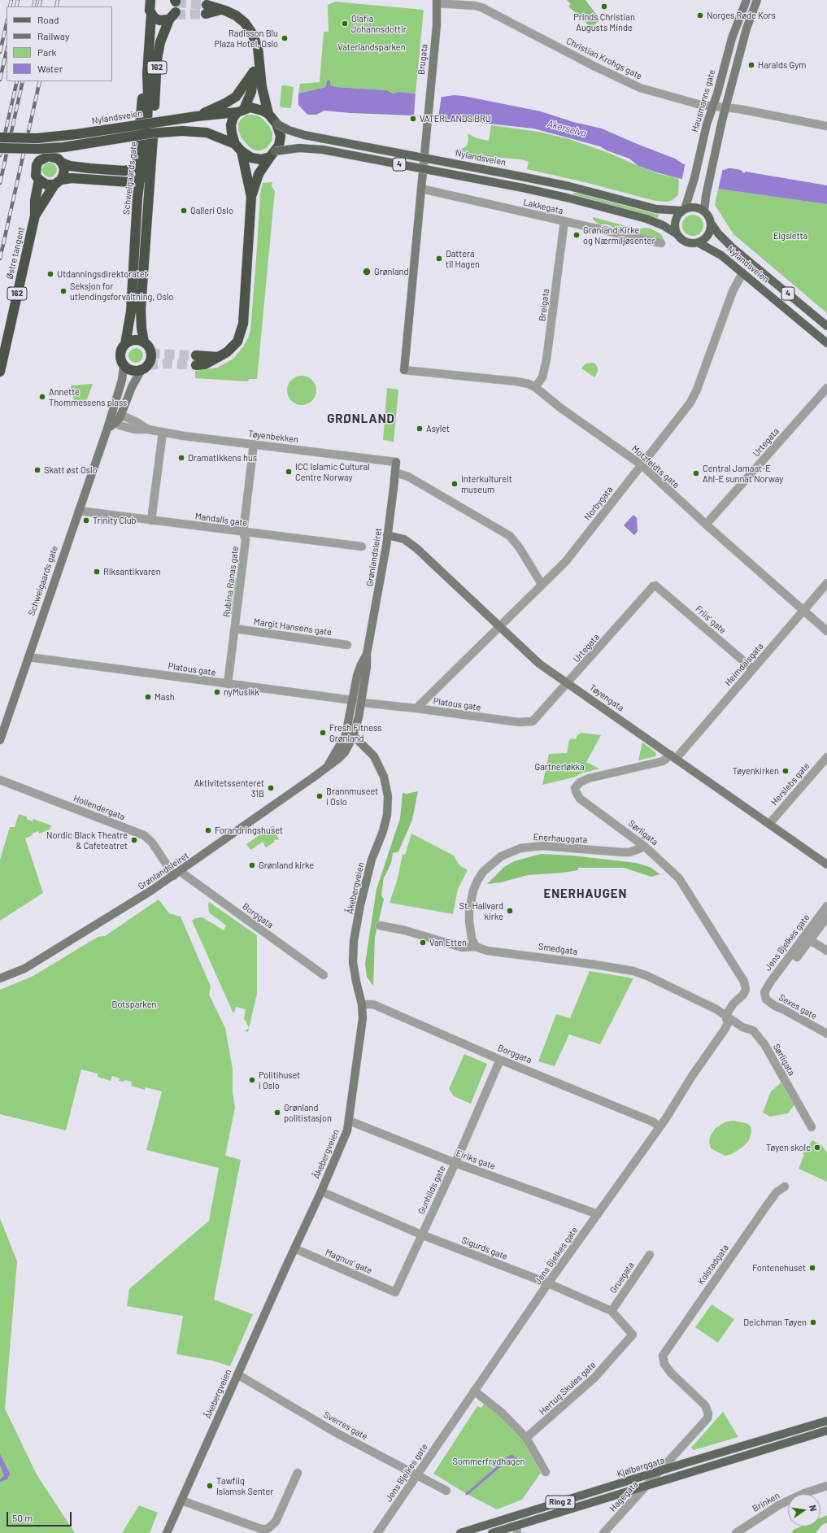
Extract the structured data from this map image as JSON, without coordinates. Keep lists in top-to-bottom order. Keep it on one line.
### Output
{"streets":{"highway":["162","Nylandsveien","Schweigaards gate","Østre tangent"],"main road":["4","Kjølberggata","Ring 2"],"street":["Christian Krohgs gate","Brugata","Hausmanns gate","Lakkegata","Breigata","Tøyenbekken","Urtegata","Motzfeldts gate","Norbygata","Mandalls gate","Grønlandsleiret","Rubina Ranas gate","Friis' gate","Margit Hansens gate","Heimdalsgata","Platous gate","Tøyengata","Herslebs gate","Hollendergata","Sørligata","Enerhauggata","Åkebergveien","Borggata","Jens Bjelkes gate","Smedgata","Sexes gate","Eiriks gate","Gunhilds gate","Sigurds gate","Magnus’ gate","Kolstadgata","Gruegata","Hertug Skules gate","Sverres gate","Hagegata","Brinken"]},"crossings":[["Christian Krohgs gate","Brugata"],["Christian Krohgs gate","Hausmanns gate"],["Brugata","Lakkegata"],["Brugata","Motzfeldts gate"],["162","Schweigaards gate"],["162","Østre tangent"],["Hausmanns gate","Nylandsveien"],["Nylandsveien","Norbygata"],["Schweigaards gate","Tøyenbekken"],["Schweigaards gate","Mandalls gate"],["Schweigaards gate","Platous gate"],["Lakkegata","Breigata"],["Lakkegata","Motzfeldts gate"],["Breigata","Motzfeldts gate"],["Tøyenbekken","Grønlandsleiret"],["Tøyenbekken","Rubina Ranas gate"],["Urtegata","Motzfeldts gate"],["Urtegata","Friis' gate"],["Urtegata","Platous gate"],["Urtegata","Tøyengata"],["Motzfeldts gate","Norbygata"],["Motzfeldts gate","Heimdalsgata"],["Norbygata","Platous gate"],["Norbygata","Tøyengata"],["Mandalls gate","Rubina Ranas gate"],["Grønlandsleiret","Platous gate"],["Grønlandsleiret","Tøyengata"],["Grønlandsleiret","Hollendergata"],["Grønlandsleiret","Åkebergveien"],["Grønlandsleiret","Borggata"],["Rubina Ranas gate","Margit Hansens gate"],["Rubina Ranas gate","Platous gate"],["Friis' gate","Heimdalsgata"],["Heimdalsgata","Tøyengata"],["Heimdalsgata","Sørligata"],["Tøyengata","Herslebs gate"],["Tøyengata","Sørligata"],["Hollendergata","Borggata"],["Sørligata","Enerhauggata"],["Sørligata","Jens Bjelkes gate"],["Sørligata","Smedgata"],["Enerhauggata","Smedgata"],["Åkebergveien","Borggata"],["Åkebergveien","Eiriks gate"],["Åkebergveien","Sigurds gate"],["Åkebergveien","Magnus’ gate"],["Åkebergveien","Sverres gate"],["Borggata","Jens Bjelkes gate"],["Borggata","Gunhilds gate"],["Jens Bjelkes gate","Smedgata"],["Jens Bjelkes gate","Sexes gate"],["Jens Bjelkes gate","Eiriks gate"],["Jens Bjelkes gate","Sigurds gate"],["Jens Bjelkes gate","Sverres gate"],["Eiriks gate","Gunhilds gate"],["Gunhilds gate","Sigurds gate"],["Gunhilds gate","Magnus’ gate"],["Sigurds gate","Gruegata"],["Sigurds gate","Hertug Skules gate"],["Kolstadgata","Hagegata"],["Kjølberggata","Hagegata"],["Hagegata","Ring 2"]],"districts":["GRØNLAND","ENERHAUGEN"],"water":["Akerselva"],"parks":["Vaterlandsparken","Elgsletta","Gartnerløkka","Botsparken","Sommerfrydhagen"],"places":["Prinds Christian Augusts Minde","Norges Røde Kors","Olafia Johannsdottir","Radisson Blu Plaza Hotel, Oslo","Haralds Gym","VATERLANDS BRU","Galleri Oslo","Grønland Kirke og Nærmiljøsenter","Dattera til Hagen","Grønland","Utdanningsdirektoratet","Seksjon for utlendingsforvaltning, Oslo","Annette Thommessens plass","Asylet","Dramatikkens hus","Skatt øst Oslo","ICC Islamic Cultural Centre Norway","Central Jamaat-E Ahl-E sunnat Norway","Interkulturelt museum","Trinity Club","Riksantikvaren","nyMusikk","Mash","Fresh Fitness Grønland","Tøyenkirken","Aktivitetssenteret 31B","Brannmuseet i Oslo","Forandringshuset","Nordic Black Theatre & Cafeteatret","Grønland kirke","St. Hallvard kirke","Van Etten","Politihuset i Oslo","Grønland politistasjon","Tøyen skole","Fontenehuset","Deichman Tøyen","Tawfiiq Islamsk Senter"],"legend":["Road","Railway","Park","Water"],"scale_bar":"50 m","north":"right"}
